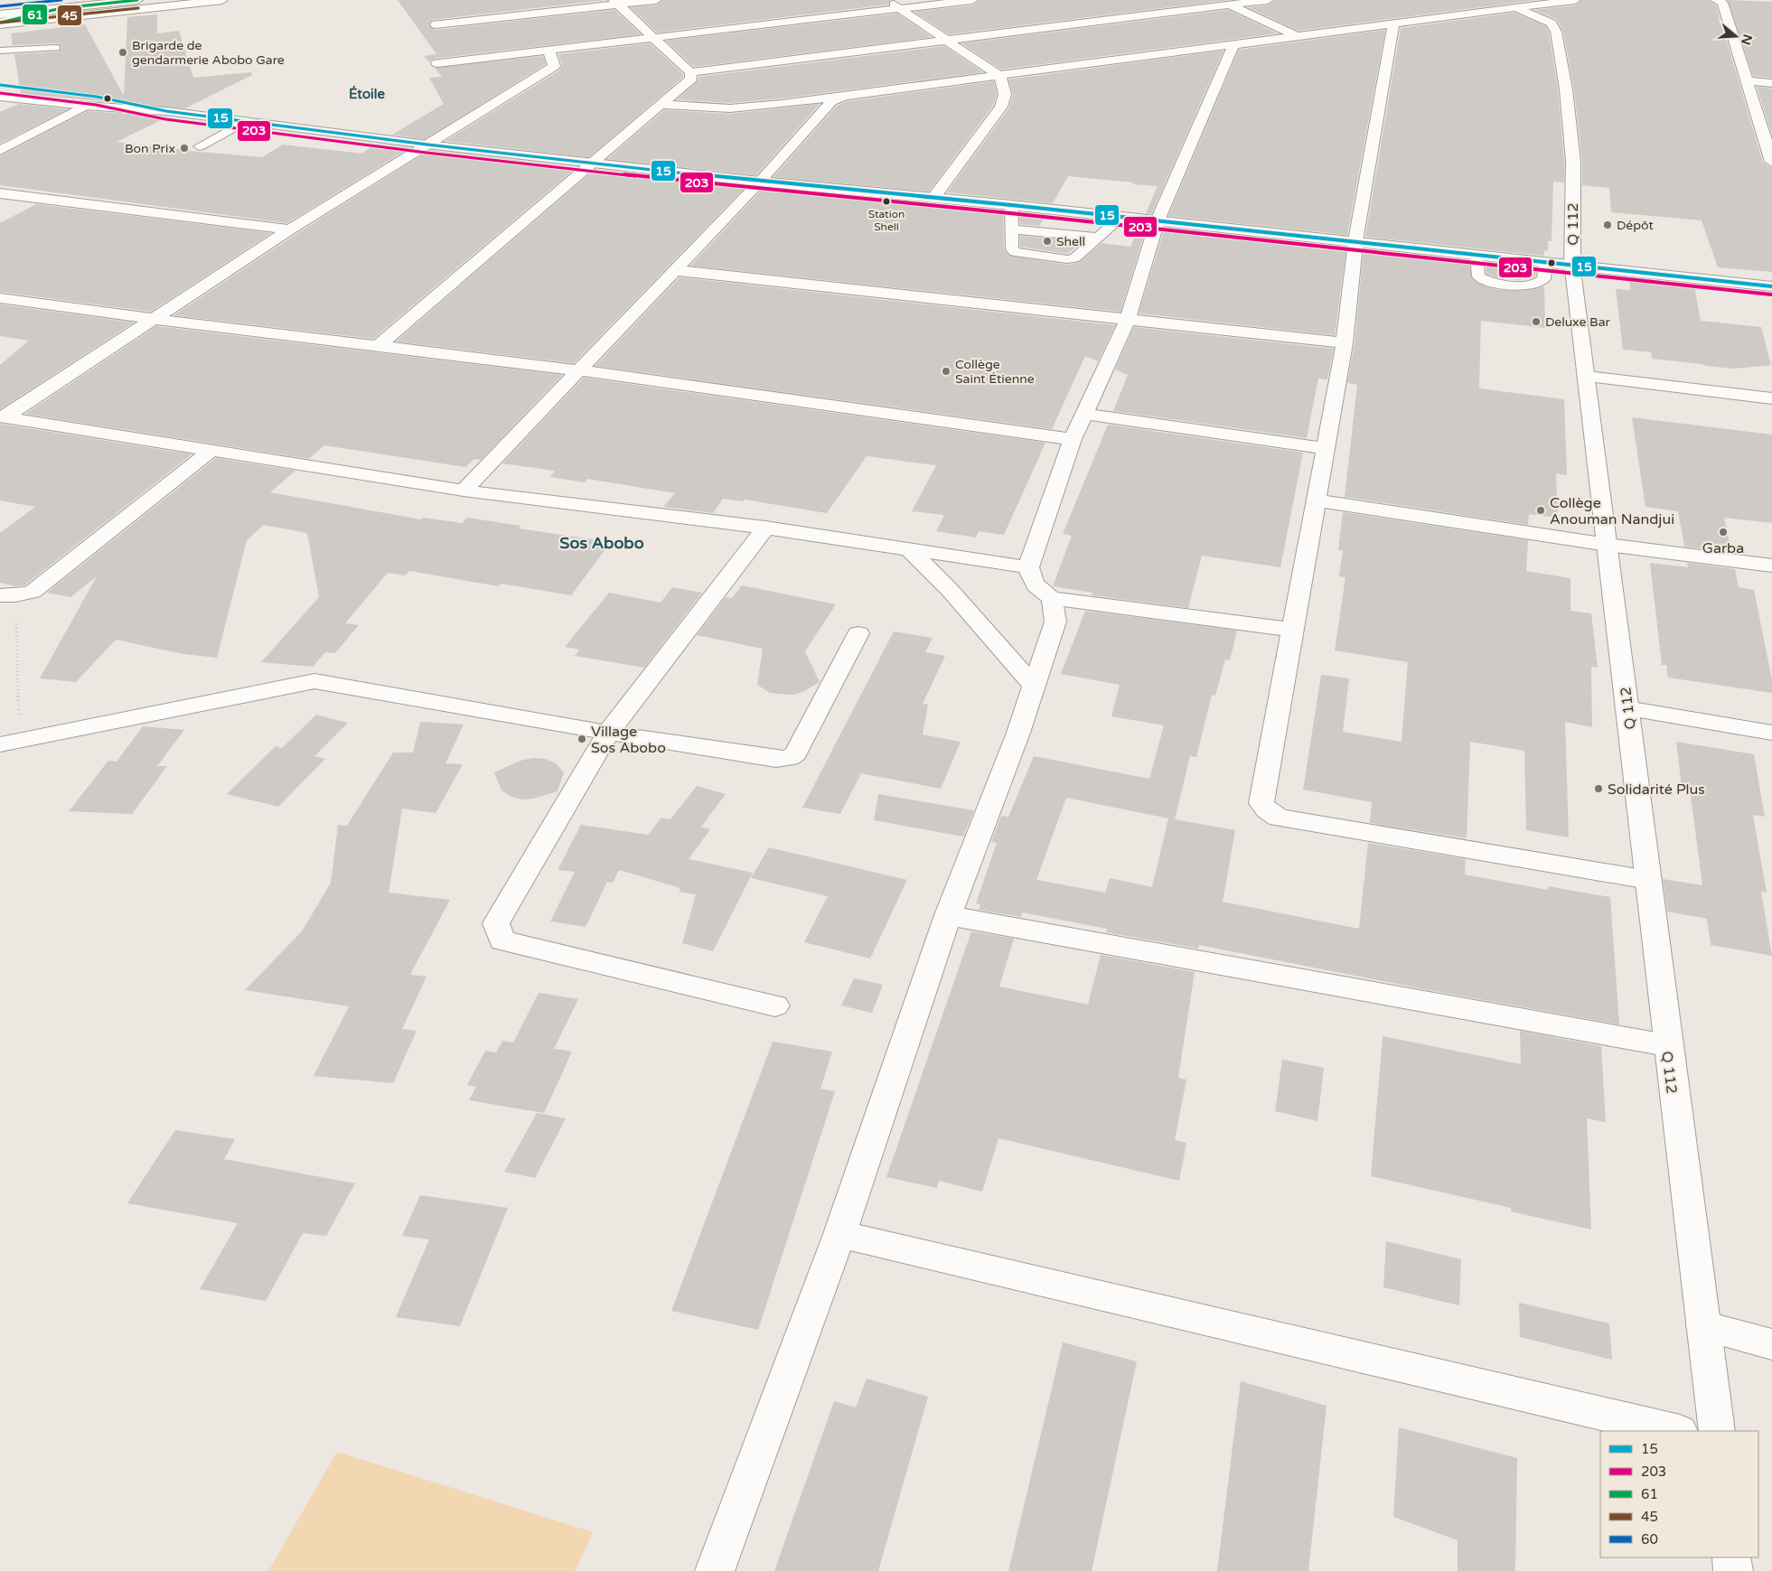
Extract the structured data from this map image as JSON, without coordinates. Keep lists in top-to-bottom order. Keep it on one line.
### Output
{"streets":{"street":["Q 112"]},"districts":["Étoile","Sos Abobo"],"places":["Brigarde de gendarmerie Abobo Gare","Bon Prix","Station Shell","Dépôt","Shell","Deluxe Bar","Collège Saint Étienne","Collège Anouman Nandjui","Garba","Village Sos Abobo","Solidarité Plus"],"lines":["transit line 61","transit line 60","transit line 45","transit line 15","transit line 203"],"legend":["15","203","61","45","60"],"north":"right"}
